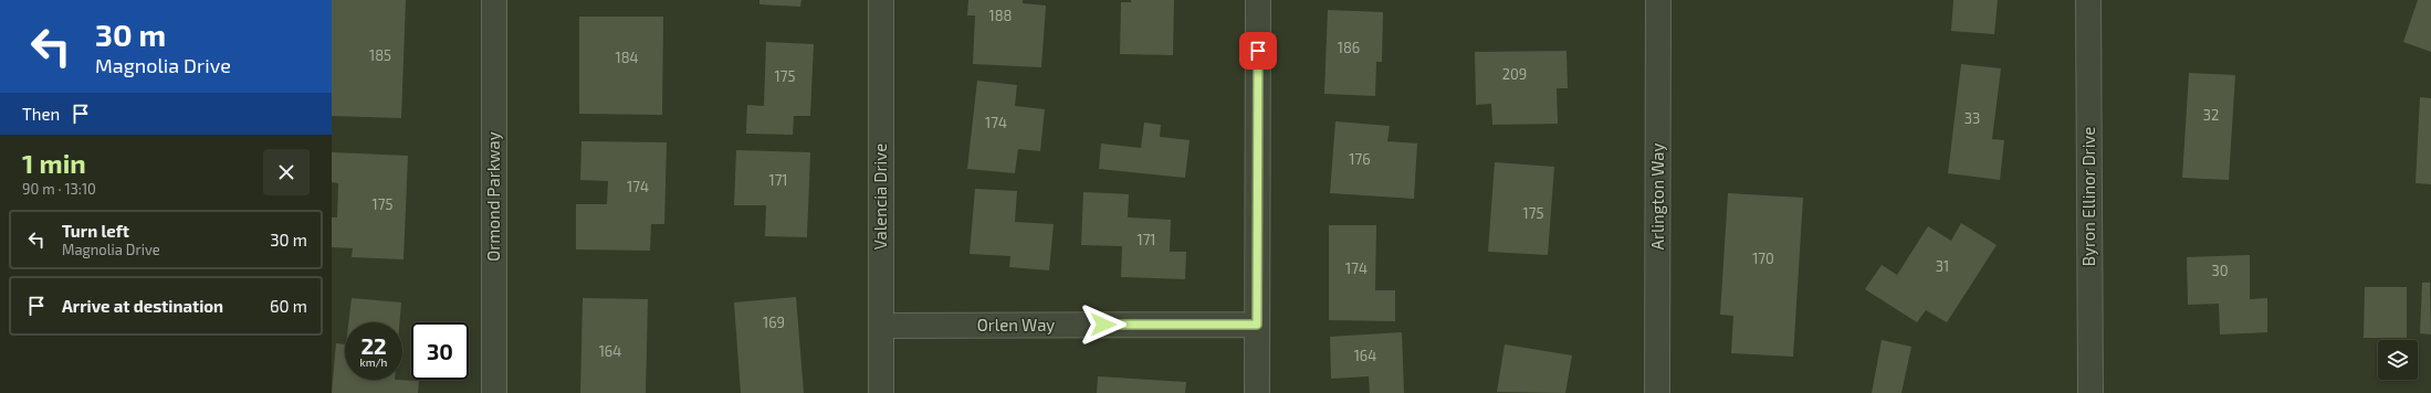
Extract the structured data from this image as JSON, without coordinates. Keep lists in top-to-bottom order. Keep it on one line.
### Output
{"streets":{"street":["Ormond Parkway","Valencia Drive","Arlington Way","Byron Ellinor Drive","Orlen Way"]},"crossings":[["Valencia Drive","Orlen Way"]],"house_numbers":["188","186","185","184","209","175","32","33","174","176","171","174","175","175","171","170","31","174","30","169","164","164"],"page":{"turn":["30 m","Magnolia Drive"],"then":"Then","heading":["1 min","90 m · 13:10"],"list":[{"name":"Turn left","note":"Magnolia Drive","value":"30 m"},{"name":"Arrive at destination","value":"60 m"}],"speed":"22 km/h","limit":"30"}}
